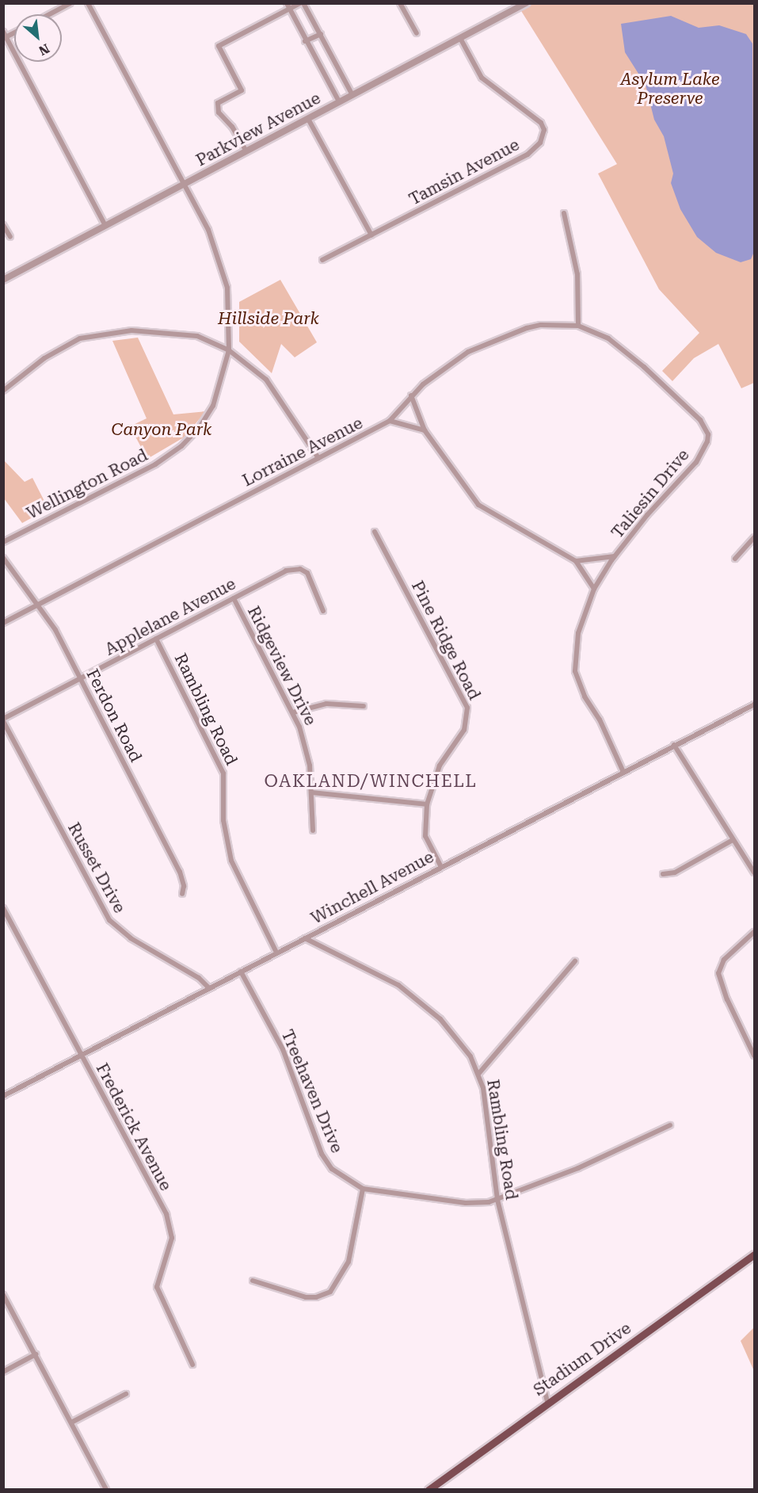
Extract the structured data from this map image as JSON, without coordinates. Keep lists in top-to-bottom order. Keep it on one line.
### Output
{"streets":{"main road":["Stadium Drive"],"street":["Parkview Avenue","Tamsin Avenue","Lorraine Avenue","Wellington Road","Taliesin Drive","Applelane Avenue","Pine Ridge Road","Ridgeview Drive","Rambling Road","Ferdon Road","Russet Drive","Winchell Avenue","Treehaven Drive","Frederick Avenue"]},"crossings":[["Parkview Avenue","Tamsin Avenue"],["Parkview Avenue","Wellington Road"],["Lorraine Avenue","Taliesin Drive"],["Lorraine Avenue","Ferdon Road"],["Taliesin Drive","Winchell Avenue"],["Applelane Avenue","Ridgeview Drive"],["Applelane Avenue","Rambling Road"],["Applelane Avenue","Ferdon Road"],["Applelane Avenue","Russet Drive"],["Pine Ridge Road","Winchell Avenue"],["Rambling Road","Winchell Avenue"],["Rambling Road","Treehaven Drive"],["Rambling Road","Stadium Drive"],["Russet Drive","Winchell Avenue"],["Winchell Avenue","Treehaven Drive"],["Winchell Avenue","Frederick Avenue"]],"districts":["OAKLAND/WINCHELL"],"parks":["Asylum Lake Preserve","Hillside Park","Canyon Park"],"north":"bottom right"}
